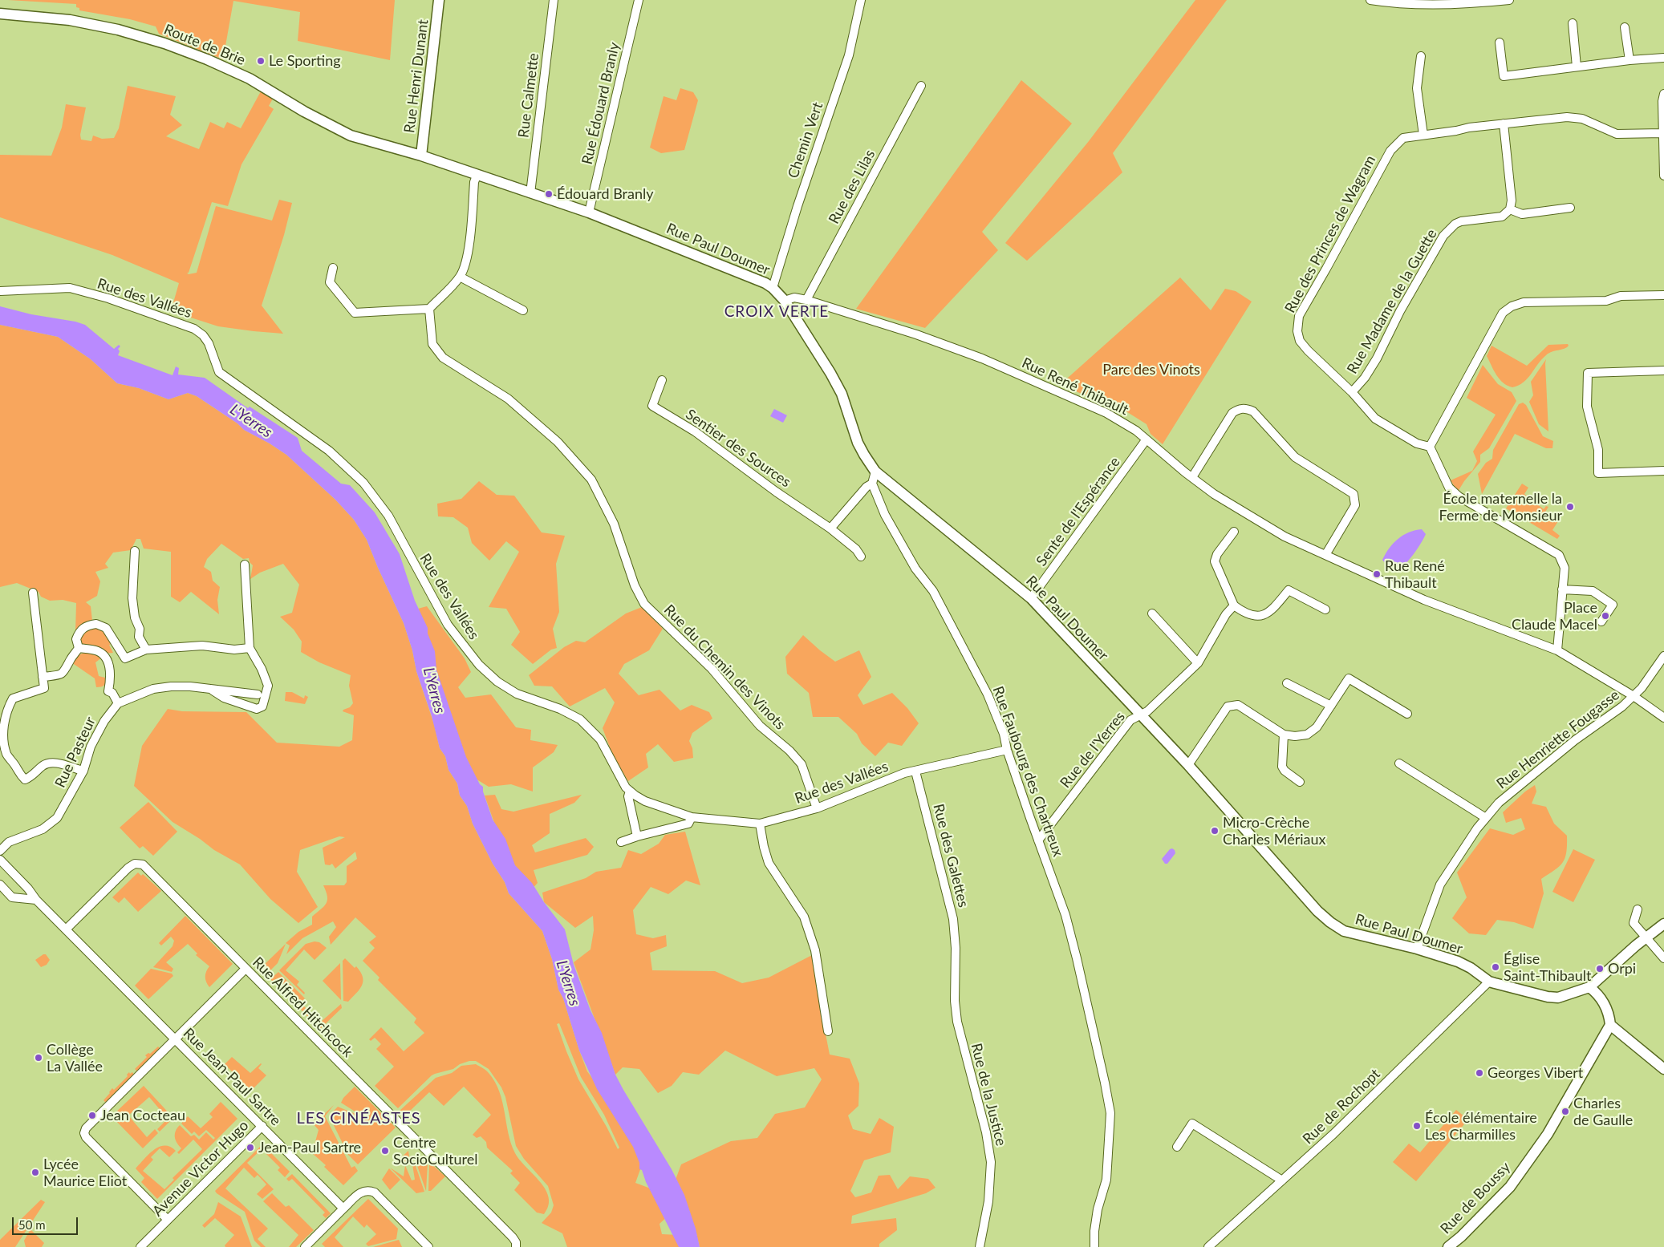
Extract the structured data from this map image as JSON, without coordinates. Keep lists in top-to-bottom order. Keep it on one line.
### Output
{"streets":{"street":["Route de Brie","Rue Henri Dunant","Rue Calmette","Rue Édouard Branly","Chemin Vert","Rue des Lilas","Rue des Princes de Wagram","Rue Paul Doumer","Rue des Vallées","Rue Madame de la Guette","Rue René Thibault","Sentier des Sources","Sente de l'Espérance","Rue du Chemin des Vinots","Rue Henriette Fougasse","Rue de l'Yerres","Rue Pasteur","Rue Faubourg des Chartreux","Rue des Galettes","Rue Alfred Hitchcock","Rue Jean-Paul Sartre","Rue de la Justice","Rue de Rochopt","Avenue Victor Hugo","Rue de Boussy"]},"crossings":[["Route de Brie","Rue Henri Dunant"],["Route de Brie","Rue Paul Doumer"],["Rue Calmette","Rue Paul Doumer"],["Rue Édouard Branly","Rue Paul Doumer"],["Chemin Vert","Rue Paul Doumer"],["Rue des Lilas","Rue René Thibault"],["Rue des Princes de Wagram","Rue Madame de la Guette"],["Rue Paul Doumer","Rue René Thibault"],["Rue Paul Doumer","Sente de l'Espérance"],["Rue Paul Doumer","Rue Henriette Fougasse"],["Rue Paul Doumer","Rue de l'Yerres"],["Rue Paul Doumer","Rue de Rochopt"],["Rue des Vallées","Rue du Chemin des Vinots"],["Rue des Vallées","Rue Faubourg des Chartreux"],["Rue des Vallées","Rue des Galettes"],["Rue René Thibault","Sente de l'Espérance"],["Rue René Thibault","Rue Henriette Fougasse"],["Rue de l'Yerres","Rue Faubourg des Chartreux"],["Rue des Galettes","Rue de la Justice"],["Rue Alfred Hitchcock","Rue Jean-Paul Sartre"],["Rue Jean-Paul Sartre","Avenue Victor Hugo"]],"districts":["CROIX VERTE","LES CINÉASTES"],"water":["L'Yerres"],"parks":["Parc des Vinots"],"places":["Le Sporting","Édouard Branly","École maternelle la Ferme de Monsieur","Rue René Thibault","Place Claude Macel","Micro-Crèche Charles Mériaux","Église Saint-Thibault","Orpi","Collège La Vallée","Georges Vibert","Charles de Gaulle","Jean Cocteau","École élémentaire Les Charmilles","Jean-Paul Sartre","Centre SocioCulturel","Lycée Maurice Eliot"],"scale_bar":"50 m"}
